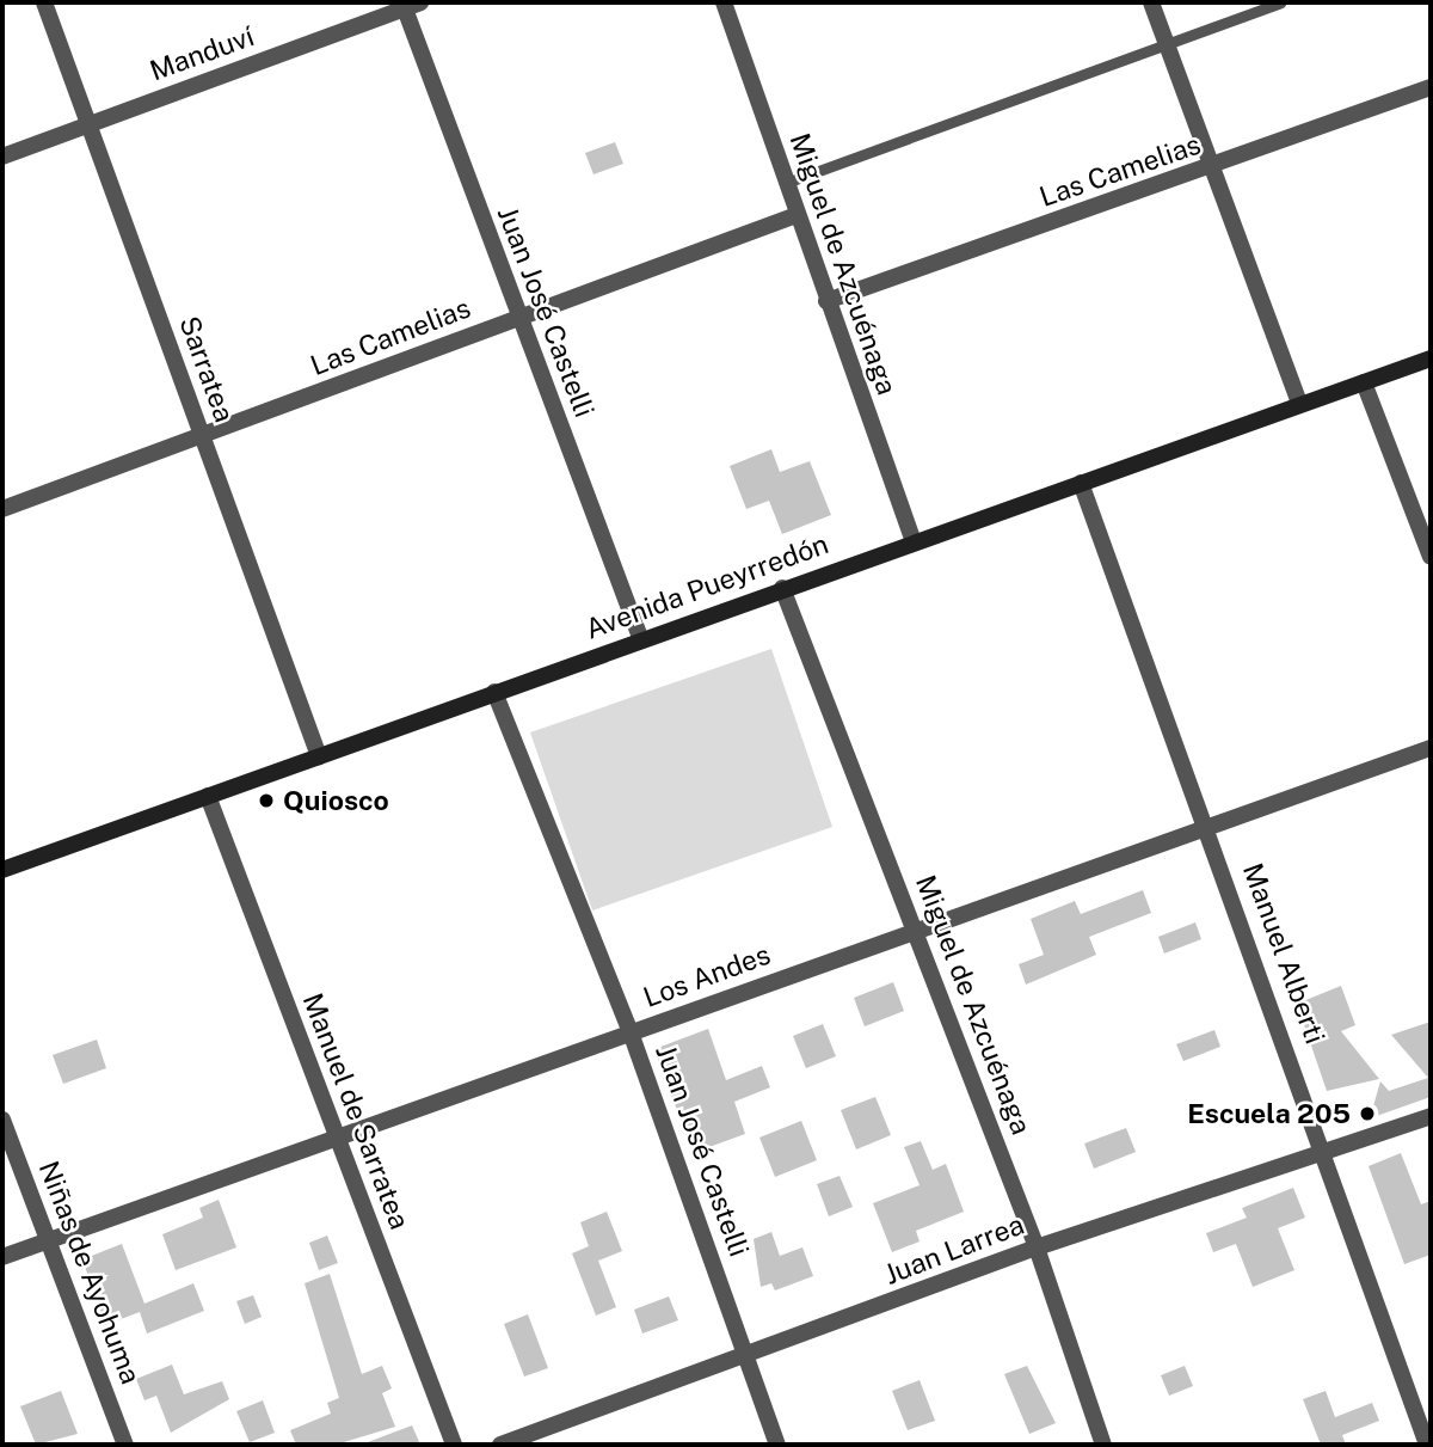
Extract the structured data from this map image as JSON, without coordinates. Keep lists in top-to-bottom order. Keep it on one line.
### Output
{"streets":{"main road":["Avenida Pueyrredón"],"street":["Manduví","Las Camelias","Miguel de Azcuénaga","Juan José Castelli","Sarratea","Manuel Alberti","Los Andes","Manuel de Sarratea","Juan Larrea","Niñas de Ayohuma"]},"crossings":[["Manduví","Juan José Castelli"],["Manduví","Sarratea"],["Las Camelias","Miguel de Azcuénaga"],["Las Camelias","Juan José Castelli"],["Las Camelias","Sarratea"],["Miguel de Azcuénaga","Avenida Pueyrredón"],["Miguel de Azcuénaga","Los Andes"],["Miguel de Azcuénaga","Juan Larrea"],["Juan José Castelli","Avenida Pueyrredón"],["Juan José Castelli","Los Andes"],["Juan José Castelli","Juan Larrea"],["Sarratea","Avenida Pueyrredón"],["Avenida Pueyrredón","Manuel Alberti"],["Avenida Pueyrredón","Manuel de Sarratea"],["Manuel Alberti","Los Andes"],["Manuel Alberti","Juan Larrea"],["Los Andes","Manuel de Sarratea"],["Los Andes","Niñas de Ayohuma"]],"places":["Quiosco","Escuela 205"]}
